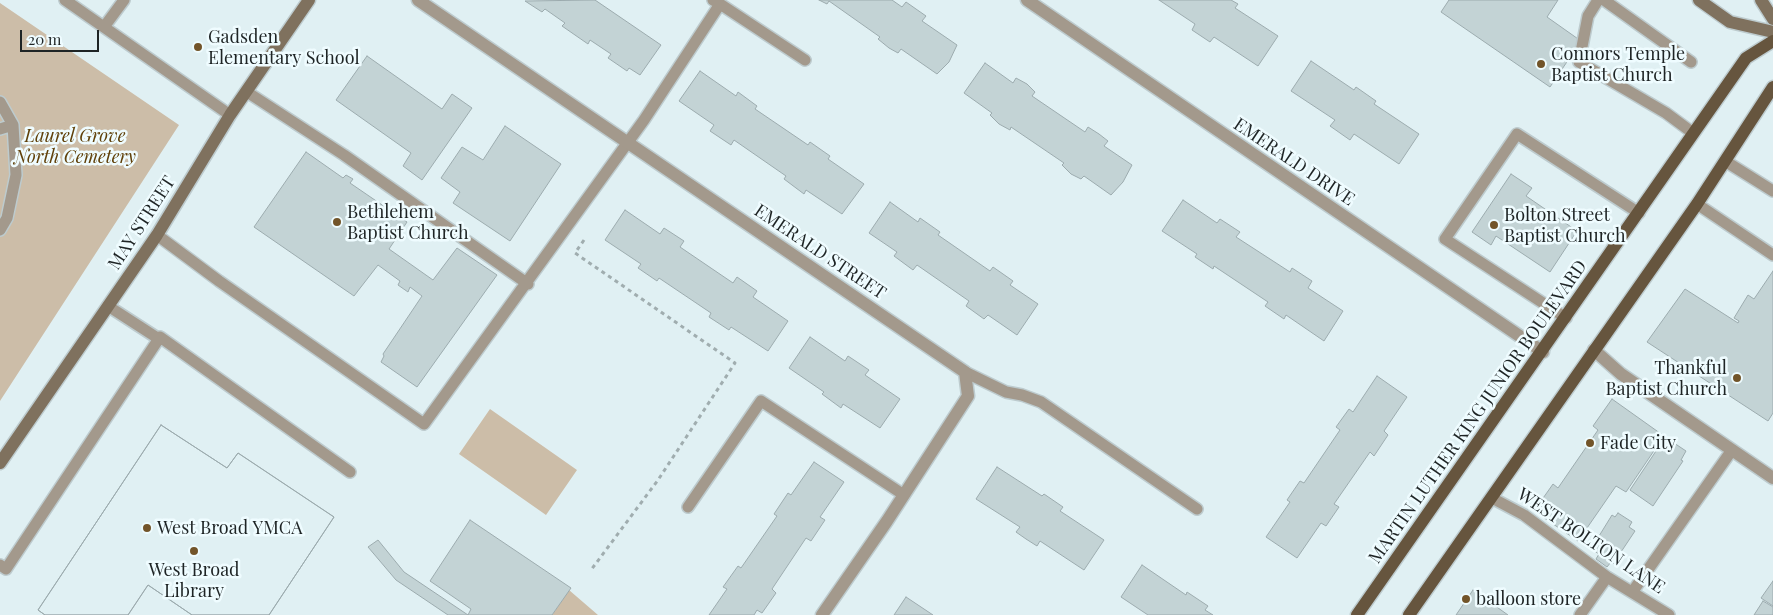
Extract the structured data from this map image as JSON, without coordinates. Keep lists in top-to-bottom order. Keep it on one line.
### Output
{"streets":{"main road":["MARTIN LUTHER KING JUNIOR BOULEVARD"],"street":["EMERALD DRIVE","MAY STREET","EMERALD STREET"],"lane":["WEST BOLTON LANE"]},"crossings":[["EMERALD DRIVE","MARTIN LUTHER KING JUNIOR BOULEVARD"]],"parks":["Laurel Grove North Cemetery"],"places":["Gadsden Elementary School","Connors Temple Baptist Church","Bethlehem Baptist Church","Bolton Street Baptist Church","Thankful Baptist Church","Fade City","West Broad YMCA","West Broad Library","balloon store"],"scale_bar":"20 m"}
